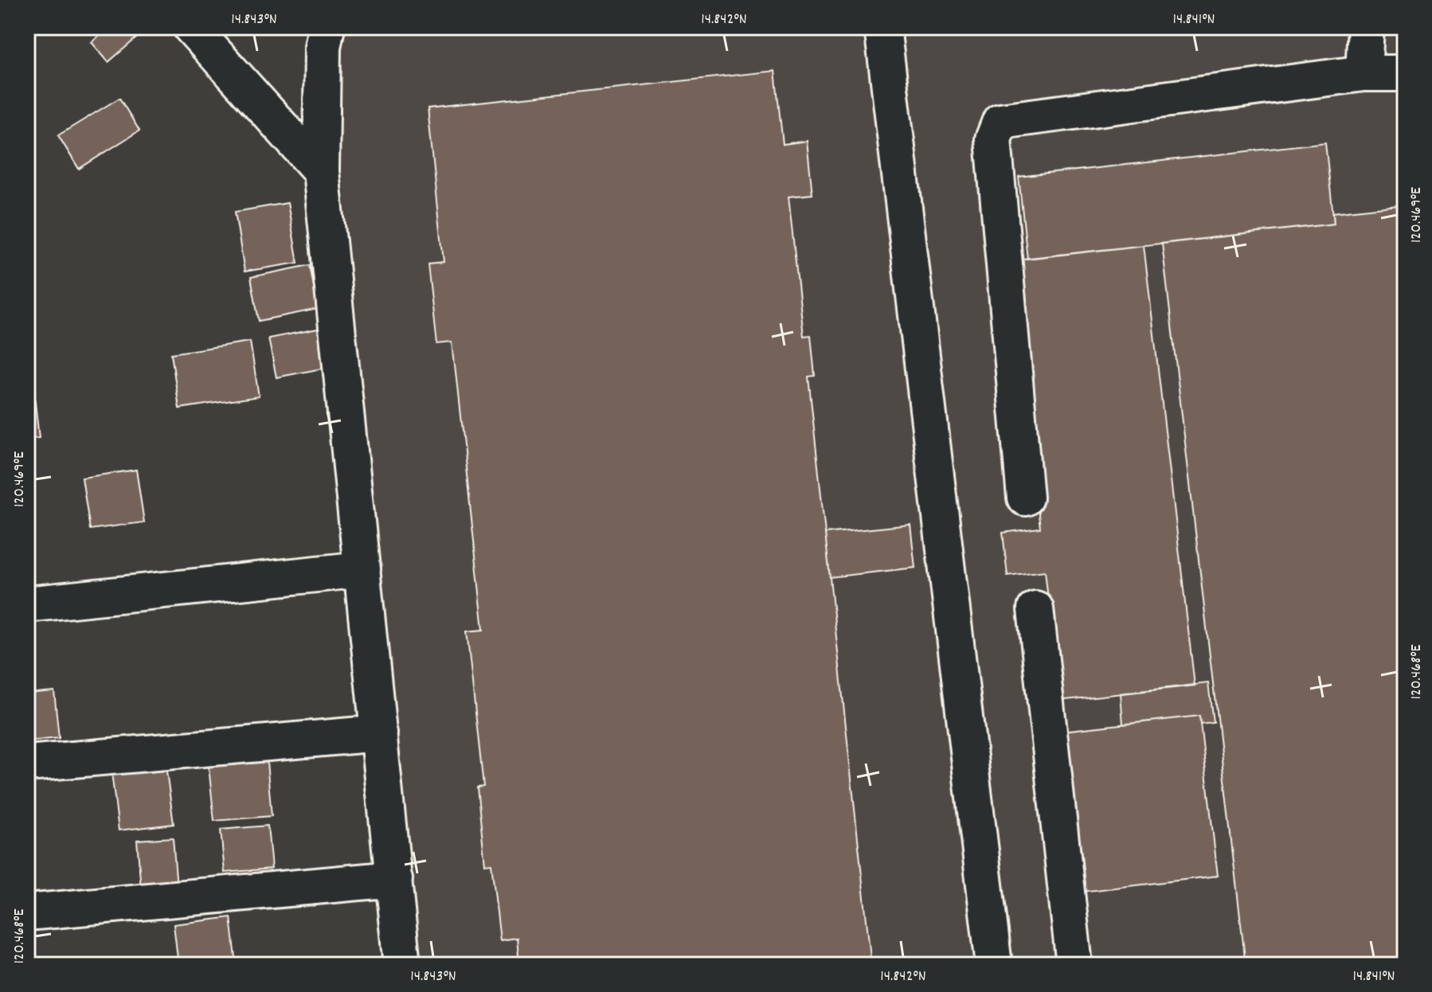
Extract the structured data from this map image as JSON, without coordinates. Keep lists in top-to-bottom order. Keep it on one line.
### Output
{"coordinates":["14.843°N","14.842°N","14.841°N","120.469°E","120.468°E"]}
